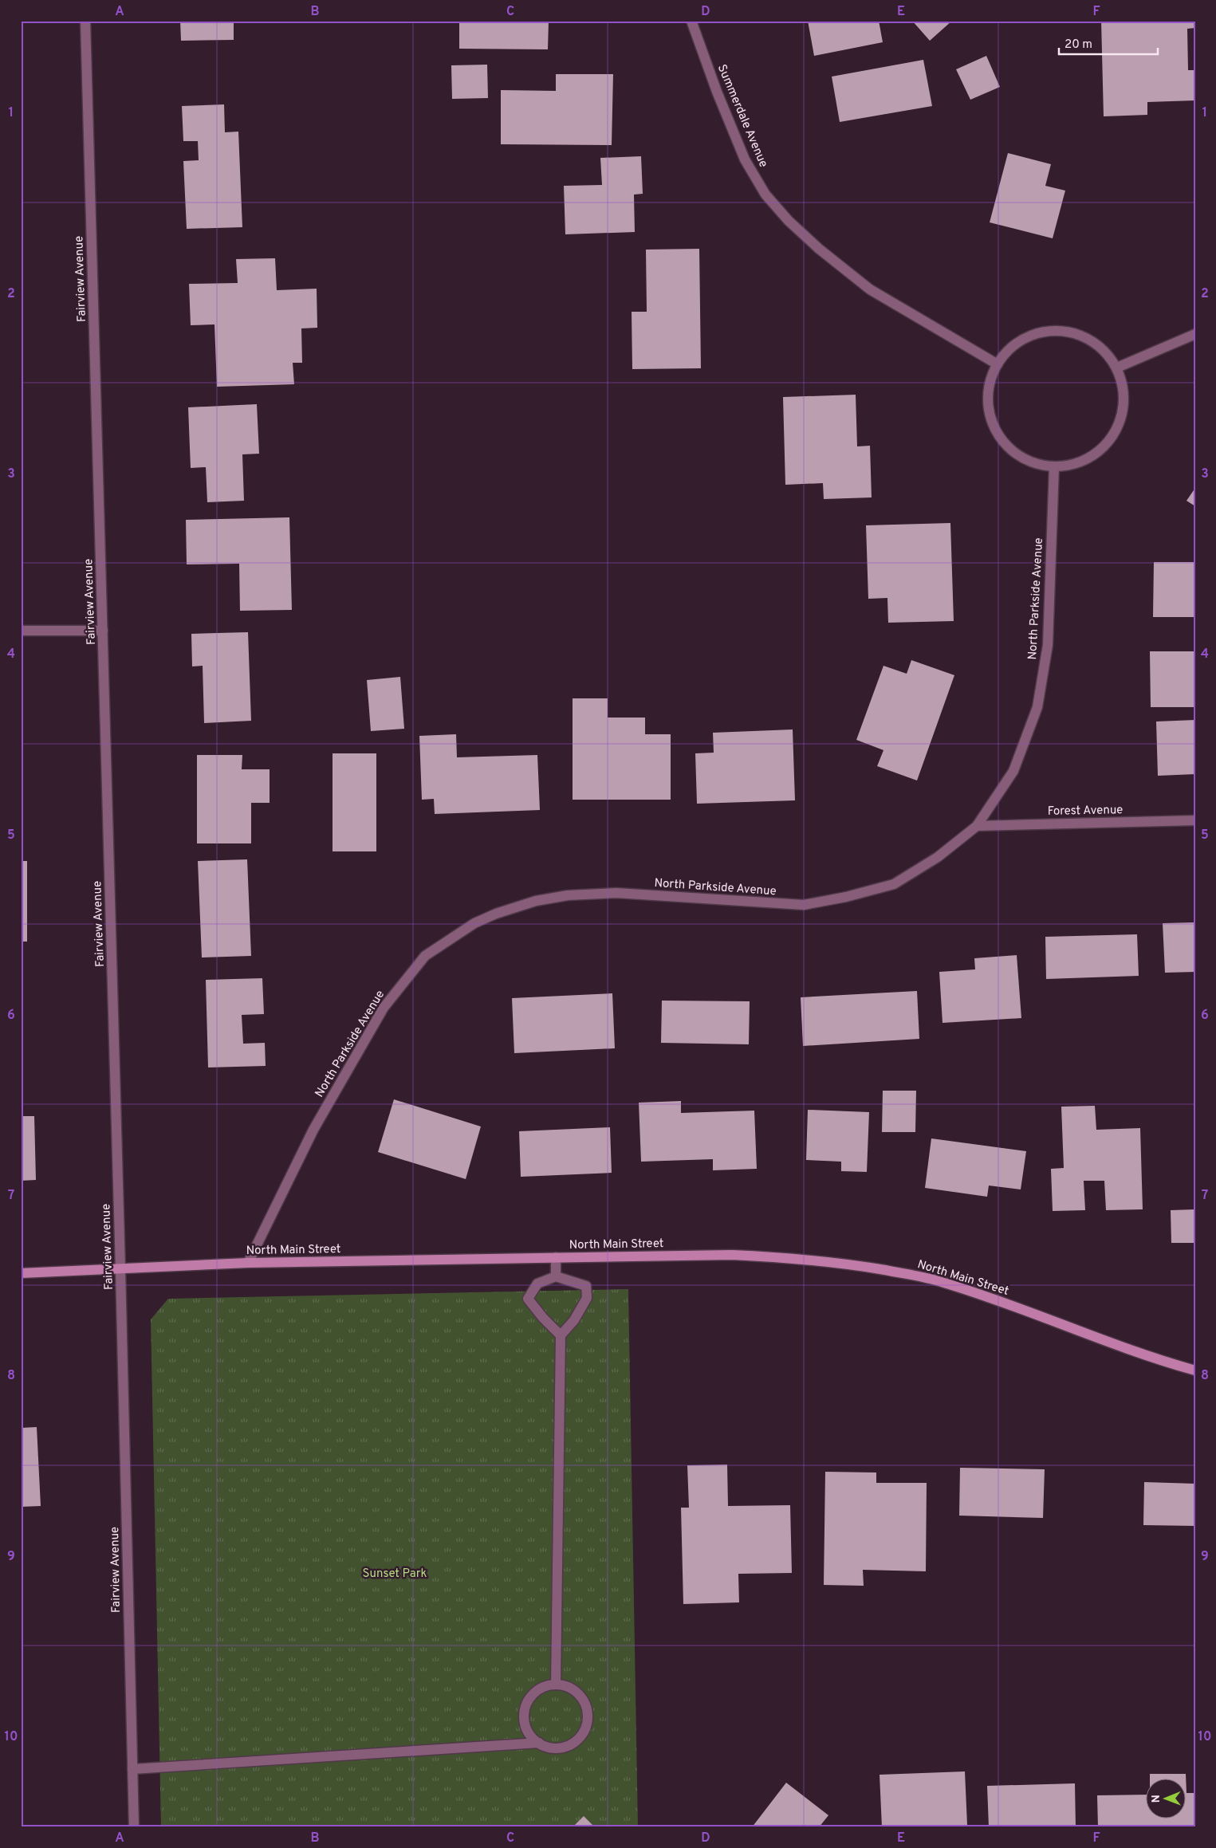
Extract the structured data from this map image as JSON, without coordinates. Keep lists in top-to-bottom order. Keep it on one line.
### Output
{"streets":{"street":["Summerdale Avenue","Fairview Avenue","North Parkside Avenue","Forest Avenue","North Main Street"]},"crossings":[["Summerdale Avenue","North Parkside Avenue"],["Fairview Avenue","North Main Street"],["North Parkside Avenue","Forest Avenue"],["North Parkside Avenue","North Main Street"]],"parks":["Sunset Park"],"scale_bar":"20 m","north":"left","grid":{"columns":["A","B","C","D","E","F"],"rows":["1","2","3","4","5","6","7","8","9","10"]}}
